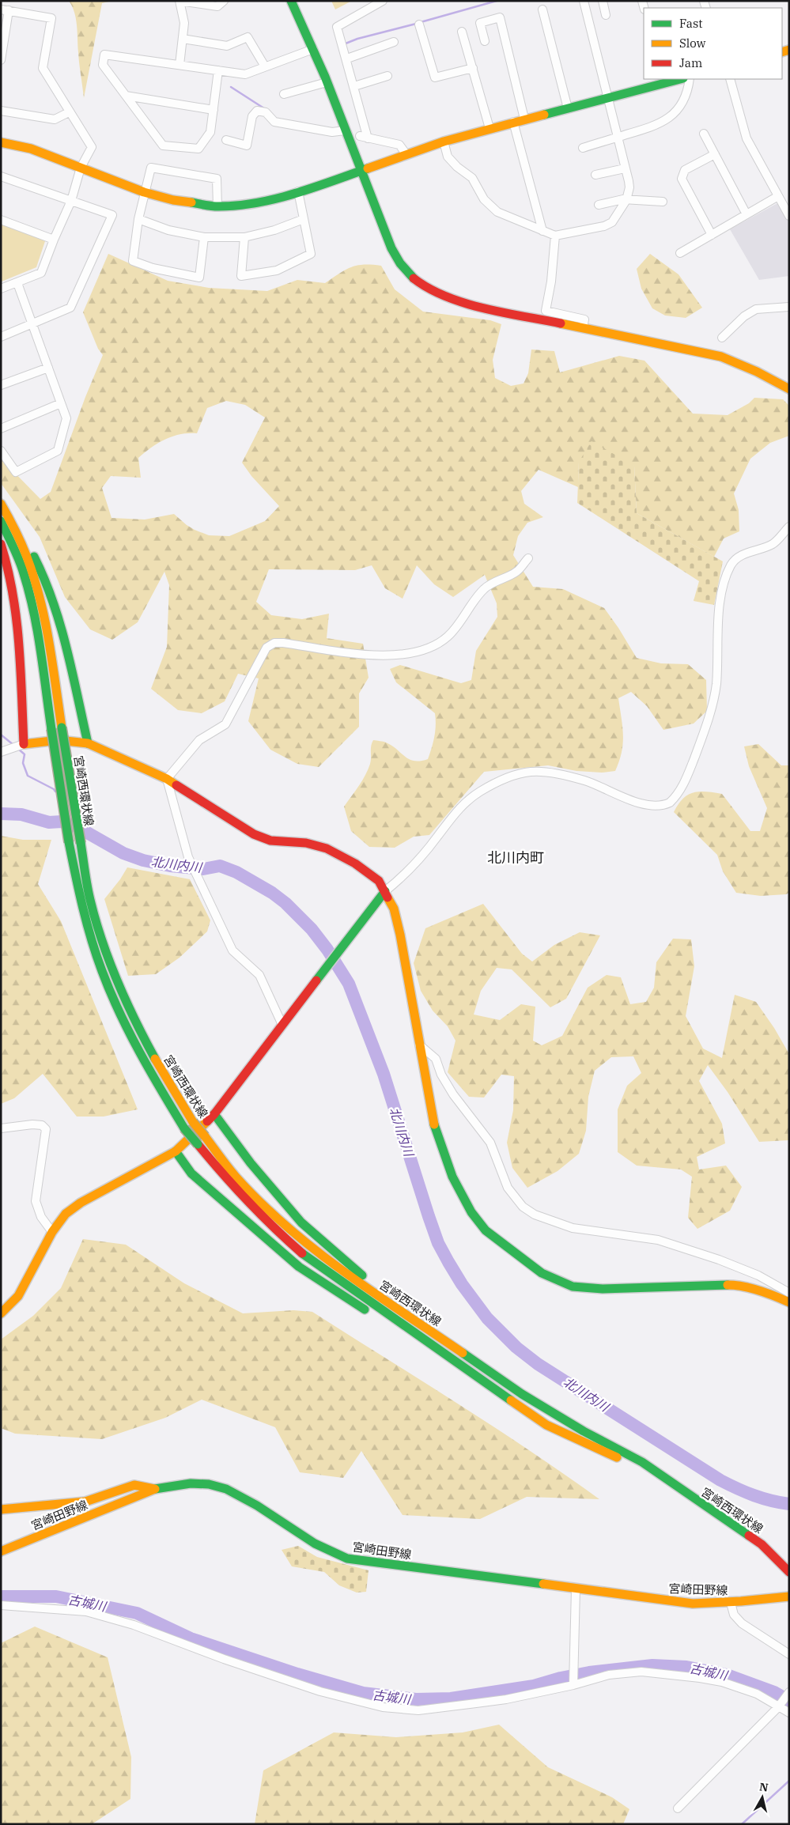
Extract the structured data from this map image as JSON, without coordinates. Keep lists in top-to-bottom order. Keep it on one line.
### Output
{"streets":{"main road":["宮崎西環状線","宮崎田野線"]},"districts":["北川内町"],"water":["北川内川","古城川"],"legend":["Fast","Slow","Jam"],"north":"top"}
